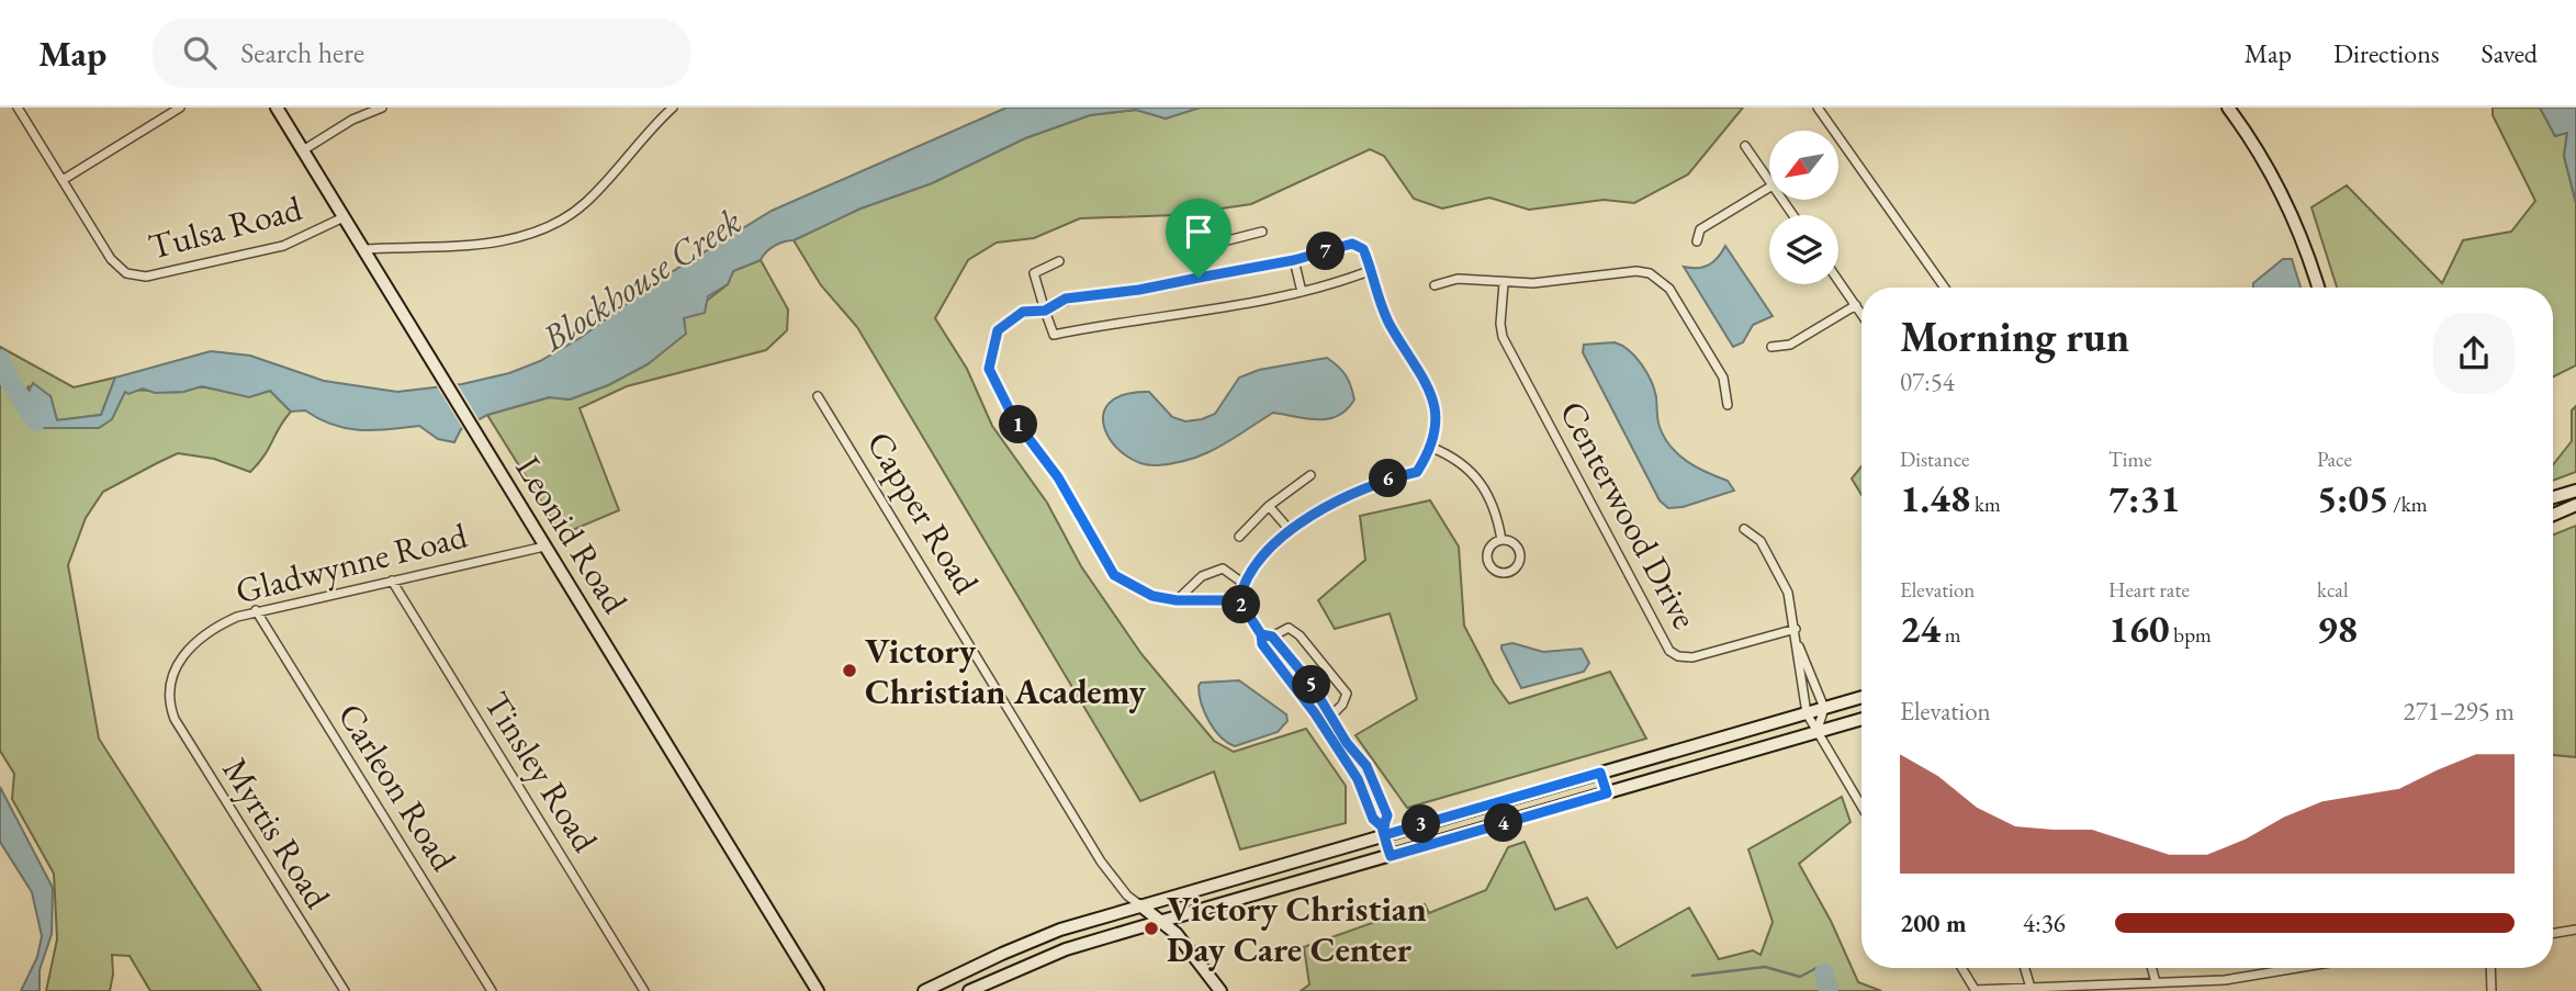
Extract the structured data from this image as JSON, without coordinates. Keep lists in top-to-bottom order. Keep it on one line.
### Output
{"streets":{"main road":["Capper Road","Leonid Road"],"street":["Tulsa Road","Centerwood Drive","Gladwynne Road","Tinsley Road","Carleon Road","Myrtis Road"]},"crossings":[["Tulsa Road","Leonid Road"],["Leonid Road","Gladwynne Road"],["Gladwynne Road","Tinsley Road"],["Gladwynne Road","Carleon Road"],["Gladwynne Road","Myrtis Road"]],"water":["Blockhouse Creek"],"places":["Victory Christian Academy","Victory Christian Day Care Center"],"north":"bottom left","page":{"header":"Map","search":"Search here","nav":["Map","Directions","Saved"],"pins":["7","1","6","2","5","4","3"],"heading":["Morning run","07:54"],"stats":[["Distance","1.48 km"],["Time","7:31"],["Pace","5:05 /km"],["Elevation","24 m"],["Heart rate","160 bpm"],["kcal","98"]],"chart":["Elevation","271–295 m"],"list":[{"name":"200 m","note":"4:36"}]}}
